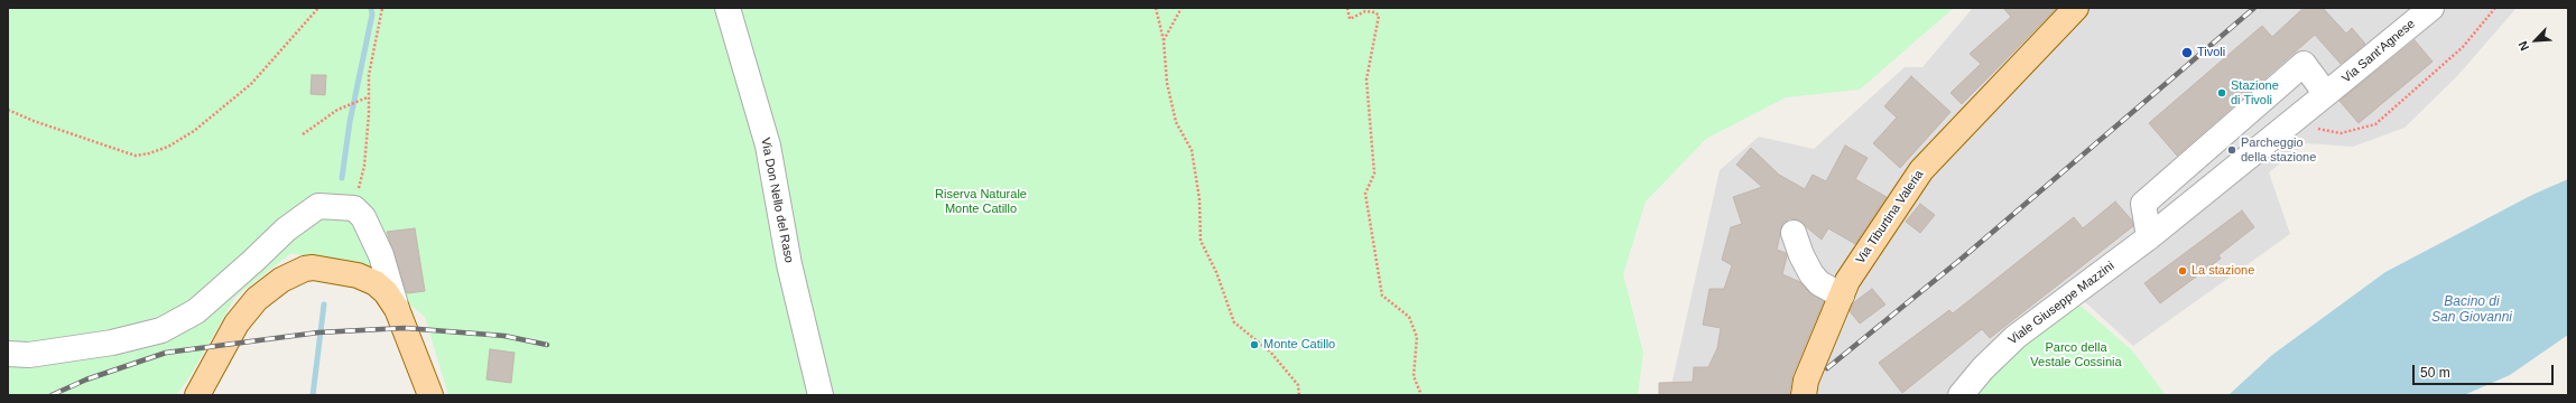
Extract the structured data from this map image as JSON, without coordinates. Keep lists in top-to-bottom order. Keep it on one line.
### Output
{"streets":{"main road":["Via Tiburtina Valeria"],"street":["Via Sant'Agnese","Via Don Nello del Raso","Viale Giuseppe Mazzini"]},"crossings":[["Via Sant'Agnese","Viale Giuseppe Mazzini"]],"water":["Bacino di San Giovanni"],"parks":["Riserva Naturale Monte Catillo","Parco della Vestale Cossinia"],"places":["Tivoli","Stazione di Tivoli","Parcheggio della stazione","La stazione","Monte Catillo"],"scale_bar":"50 m","north":"bottom left"}
